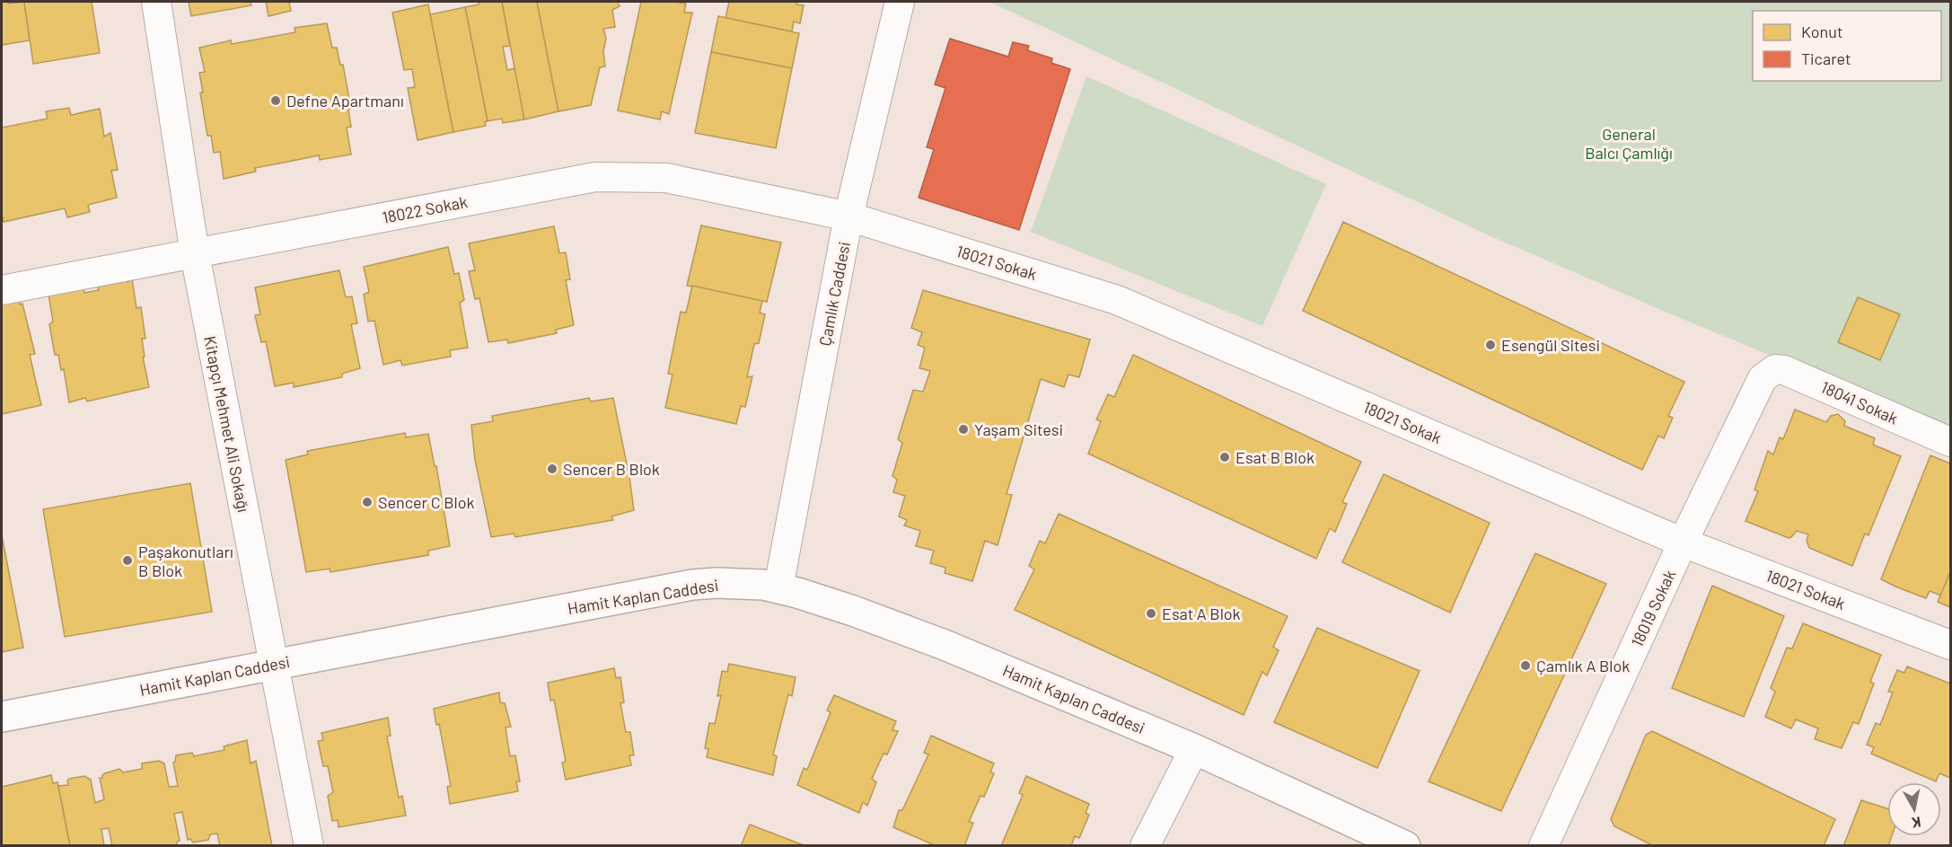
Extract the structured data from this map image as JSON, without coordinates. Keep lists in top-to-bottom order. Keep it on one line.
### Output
{"streets":{"main road":["Hamit Kaplan Caddesi"],"street":["18022 Sokak","18021 Sokak","Çamlık Caddesi","18041 Sokak","Kitapçı Mehmet Ali Sokağı","18019 Sokak"]},"crossings":[["18022 Sokak","18021 Sokak"],["18022 Sokak","Çamlık Caddesi"],["18022 Sokak","Kitapçı Mehmet Ali Sokağı"],["18021 Sokak","Çamlık Caddesi"],["18021 Sokak","18019 Sokak"],["Çamlık Caddesi","Hamit Kaplan Caddesi"],["18041 Sokak","18019 Sokak"],["Kitapçı Mehmet Ali Sokağı","Hamit Kaplan Caddesi"]],"parks":["General Balcı Çamlığı"],"places":["Defne Apartmanı","Esengül Sitesi","Yaşam Sitesi","Esat B Blok","Sencer B Blok","Sencer C Blok","Paşakonutları B Blok","Esat A Blok","Çamlık A Blok"],"legend":["Konut","Ticaret"],"north":"bottom"}
